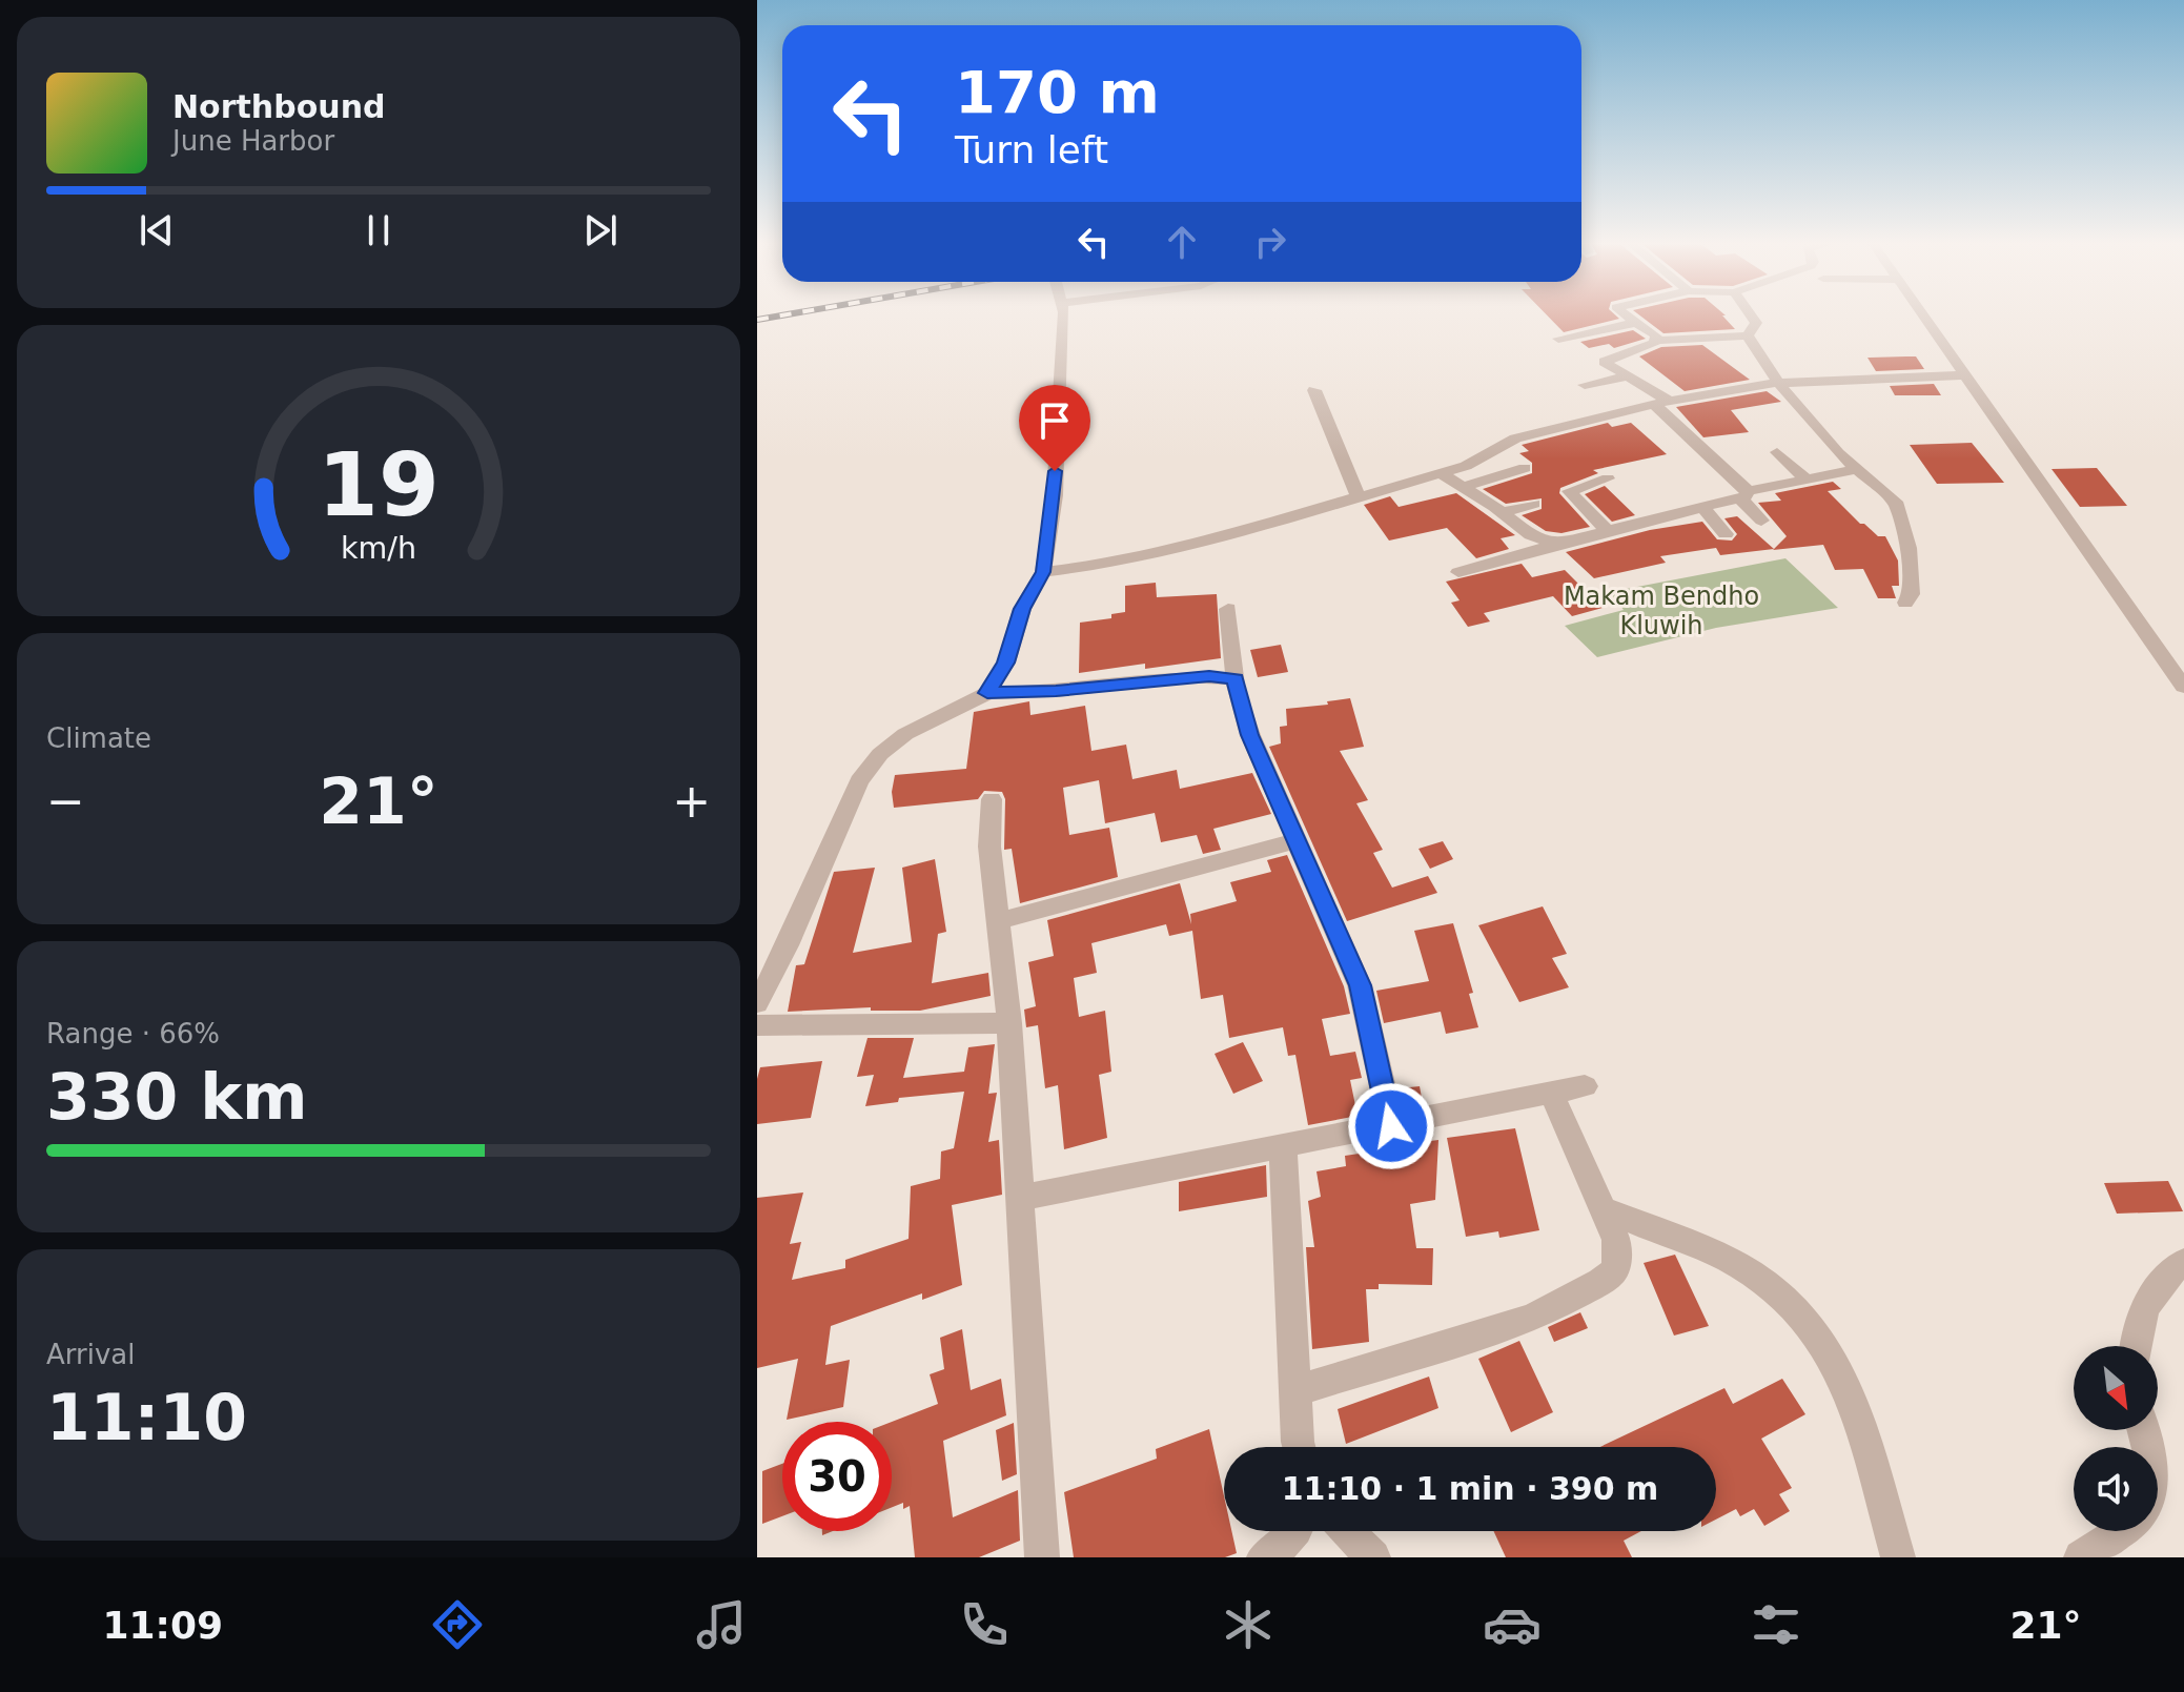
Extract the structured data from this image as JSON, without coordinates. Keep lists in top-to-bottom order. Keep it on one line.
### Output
{"parks":["Makam Bendho Kluwih"],"north":"bottom right","page":{"turn":["170 m","Turn left"],"song":["Northbound","June Harbor"],"tile":["Climate",["Range · 66%","330 km"],["Arrival","11:10"]],"heat":["−","21°","+"],"limit":"30","trip":"11:10 · 1 min · 390 m","tabs":["11:09","21°"],"gauge":["19","km/h"]}}
